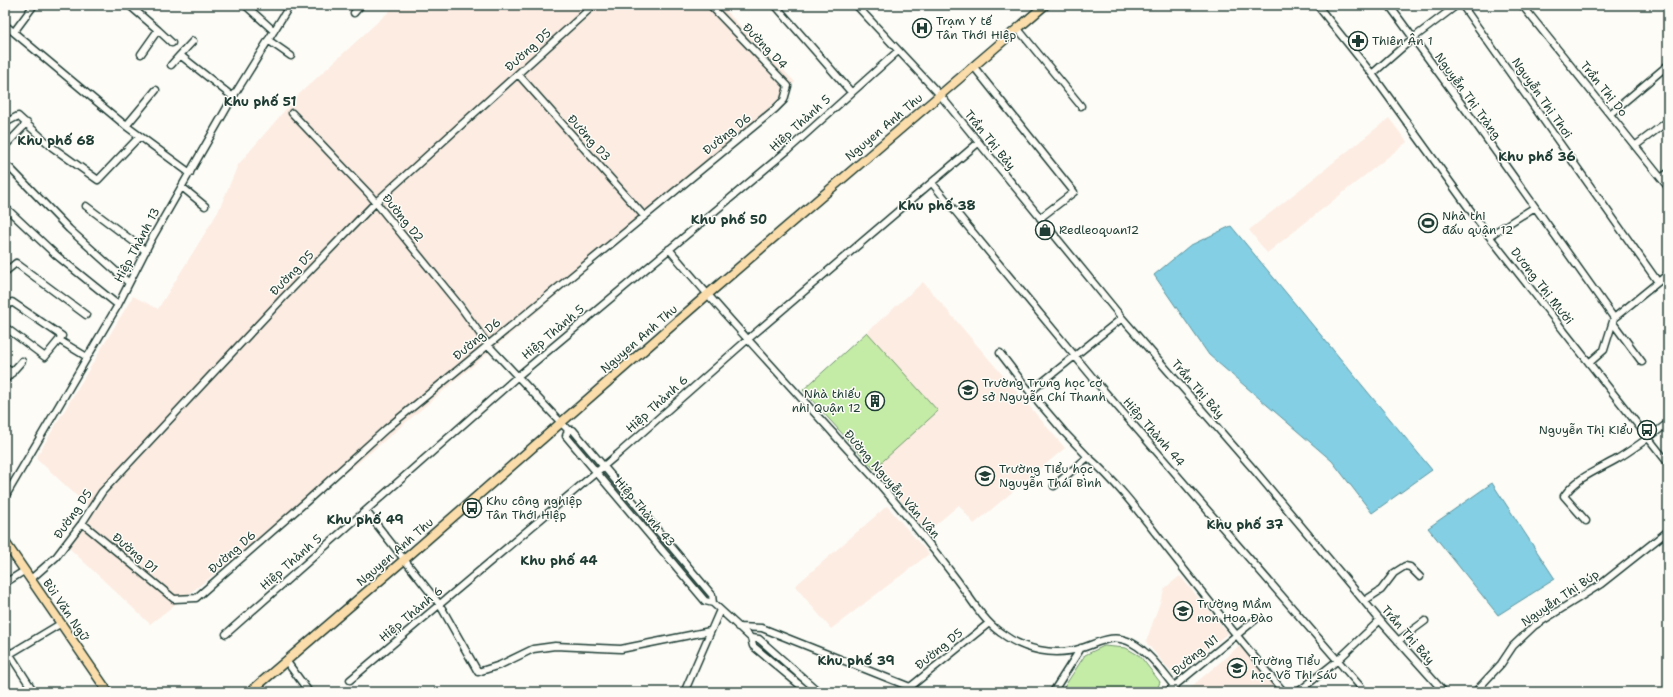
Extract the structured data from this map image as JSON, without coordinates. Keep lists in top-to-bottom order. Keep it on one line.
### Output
{"streets":{"main road":["Nguyen Anh Thu","Bùi Văn Ngữ"],"street":["Đường D4","Đường D5","Trần Thị Do","Nguyễn Thị Tràng","Nguyễn Thị Thơi","Hiệp Thành 5","Đường D6","Đường D3","Trần Thị Bảy","Đường D2","Hiệp Thành 13","Dương Thị Mười","Hiệp Thành 6","Hiệp Thành 44","Đường Nguyễn Văn Vân","Hiệp Thành 43","Đường D1","Nguyễn Thị Búp","Đường N1"]},"crossings":[["Đường D4","Đường D6"],["Đường D5","Đường D3"],["Đường D5","Đường D2"],["Đường D5","Đường Nguyễn Văn Vân"],["Đường D5","Đường D1"],["Đường D5","Bùi Văn Ngữ"],["Hiệp Thành 5","Đường Nguyễn Văn Vân"],["Hiệp Thành 5","Hiệp Thành 43"],["Nguyen Anh Thu","Trần Thị Bảy"],["Nguyen Anh Thu","Đường Nguyễn Văn Vân"],["Nguyen Anh Thu","Hiệp Thành 43"],["Đường D6","Đường D3"],["Đường D6","Đường D2"],["Đường D6","Hiệp Thành 43"],["Đường D6","Đường D1"],["Trần Thị Bảy","Hiệp Thành 6"],["Đường D2","Hiệp Thành 43"],["Hiệp Thành 6","Hiệp Thành 44"],["Hiệp Thành 6","Đường Nguyễn Văn Vân"],["Hiệp Thành 6","Hiệp Thành 43"],["Đường Nguyễn Văn Vân","Đường N1"]],"districts":["Khu phố 51","Khu phố 68","Khu phố 36","Khu phố 38","Khu phố 50","Khu phố 49","Khu phố 37","Khu phố 44","Khu phố 39"],"places":{"hospital":["Trạm Y tế Tân Thới Hiệp"],"pharmacy":["Thiên Ân 1"],"sports":["Nhà thi đấu quận 12"],"shop":["Redleoquan12"],"school or university":["Trường Trung học cơ sở Nguyễn Chí Thanh","Trường Tiểu học Nguyễn Thái Bình","Trường Mầm non Hoa Đào","Trường Tiểu học Võ Thị Sáu"],"building":["Nhà thiếu nhi Quận 12"],"bus stop":["Nguyễn Thị Kiểu","Khu công nghiệp Tân Thới Hiệp"]}}
